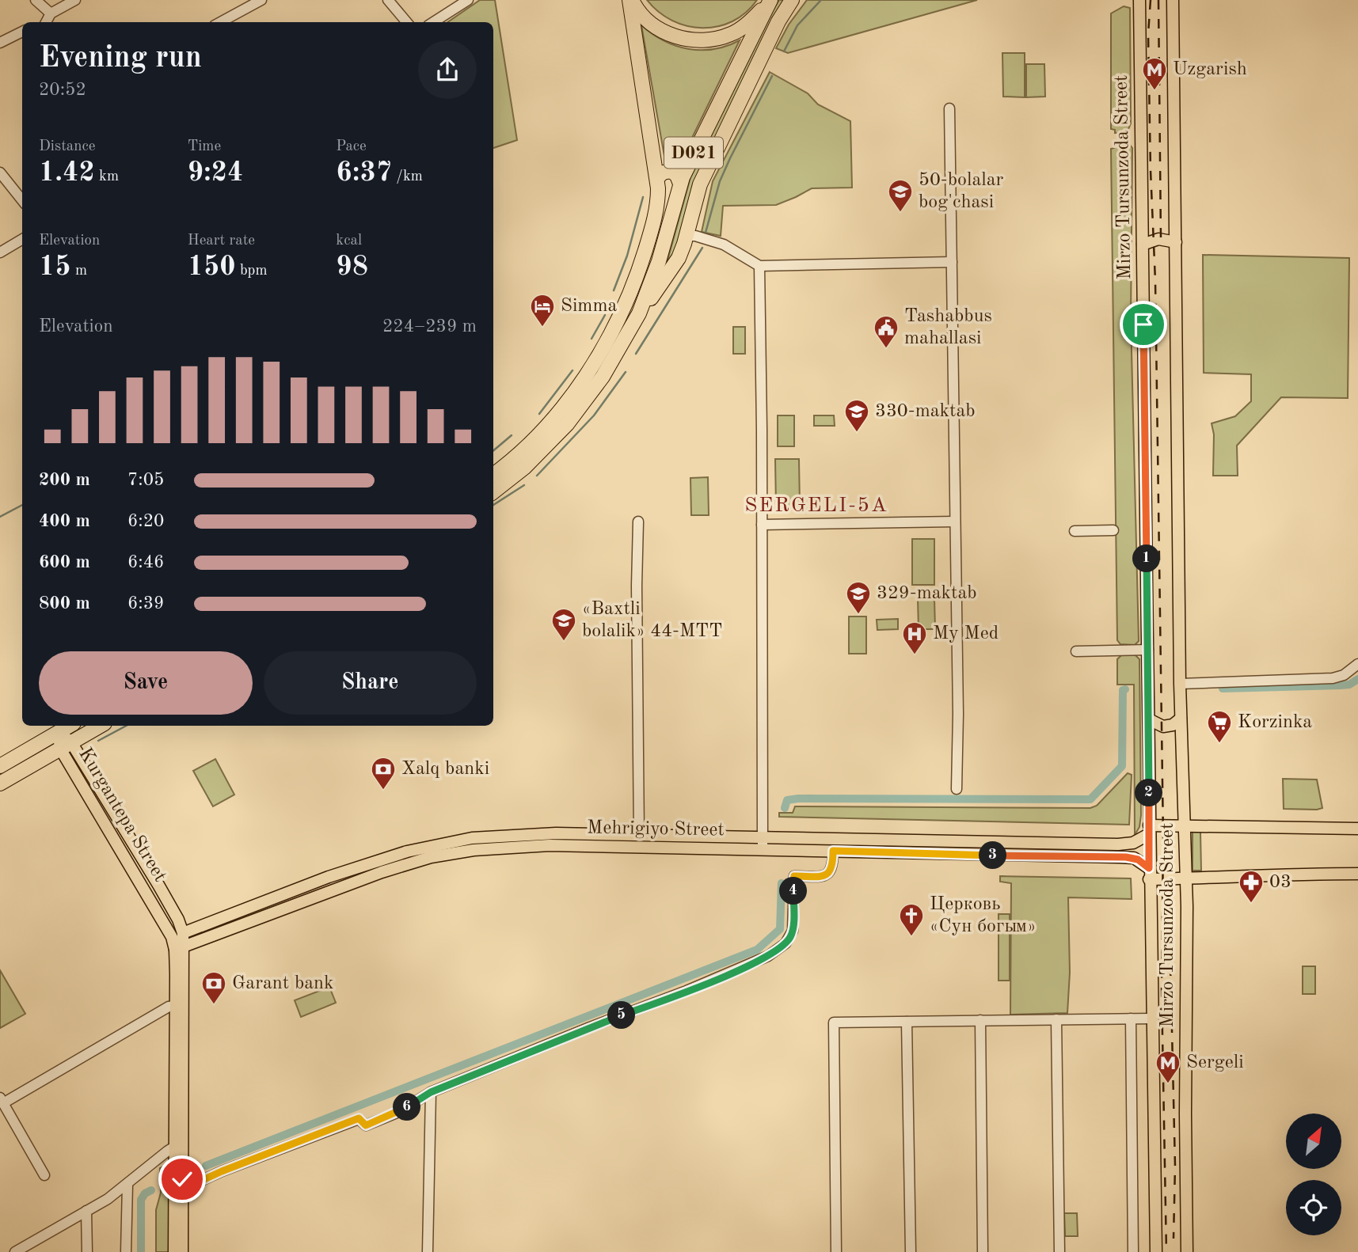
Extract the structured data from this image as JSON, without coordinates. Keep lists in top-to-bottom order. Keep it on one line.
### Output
{"streets":{"highway":["D021"],"main road":["Mirzo Tursunzoda Street","Kurgantepa Street","Mehrigiyo Street"]},"crossings":[["Mirzo Tursunzoda Street","Mehrigiyo Street"],["Kurgantepa Street","Mehrigiyo Street"]],"districts":["SERGELI-5A"],"places":{"metro station":["Uzgarish","Sergeli"],"school or university":["50-bolalar bog'chasi","330-maktab","329-maktab","«Baxtli bolalik» 44-MTT"],"hotel":["Simma"],"public building":["Tashabbus mahallasi"],"hospital":["My Med"],"supermarket":["Korzinka"],"bank":["Xalq banki","Garant bank"],"pharmacy":["03"],"church":["Церковь «Сун богым»"]},"north":"top right","page":{"heading":["Evening run","20:52"],"stats":[["Distance","1.42 km"],["Time","9:24"],["Pace","6:37 /km"],["Elevation","15 m"],["Heart rate","150 bpm"],["kcal","98"]],"chart":["Elevation","224–239 m"],"list":[{"name":"200 m","note":"7:05"},{"name":"400 m","note":"6:20"},{"name":"600 m","note":"6:46"},{"name":"800 m","note":"6:39"}],"pins":["1","2","3","4","5","6"],"buttons":["Save","Share"]}}
